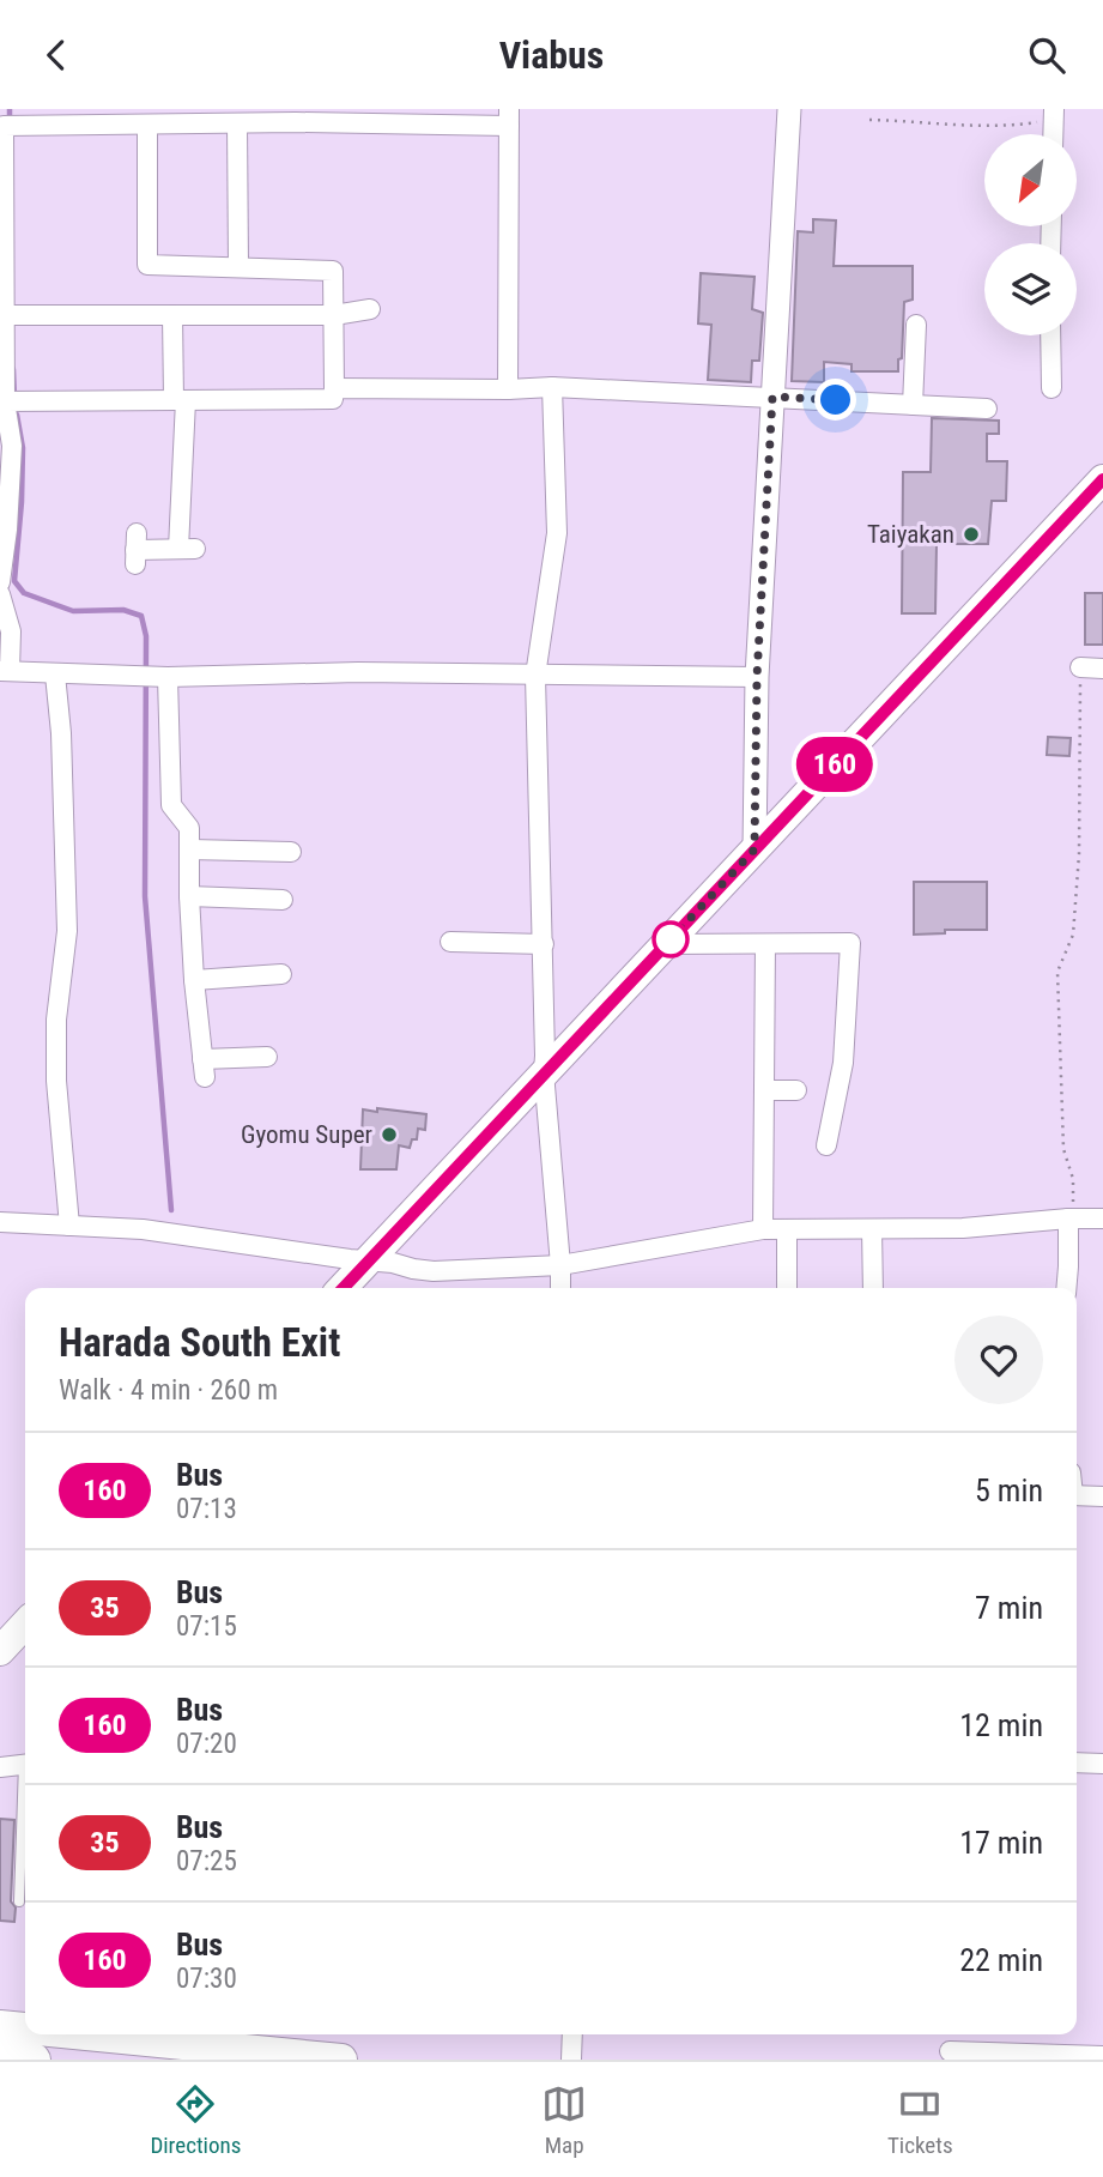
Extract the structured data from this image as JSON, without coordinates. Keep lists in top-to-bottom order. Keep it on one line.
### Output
{"places":["Taiyakan","Gyomu Super"],"lines":["bus line 160"],"north":"bottom left","page":{"header":"Viabus","on_map":"160","heading":["Harada South Exit","Walk · 4 min · 260 m"],"list":[{"mark":"160","name":"Bus","note":"07:13","value":"5 min"},{"mark":"35","name":"Bus","note":"07:15","value":"7 min"},{"mark":"160","name":"Bus","note":"07:20","value":"12 min"},{"mark":"35","name":"Bus","note":"07:25","value":"17 min"},{"mark":"160","name":"Bus","note":"07:30","value":"22 min"}],"tabs":["Directions","Map","Tickets"]}}
